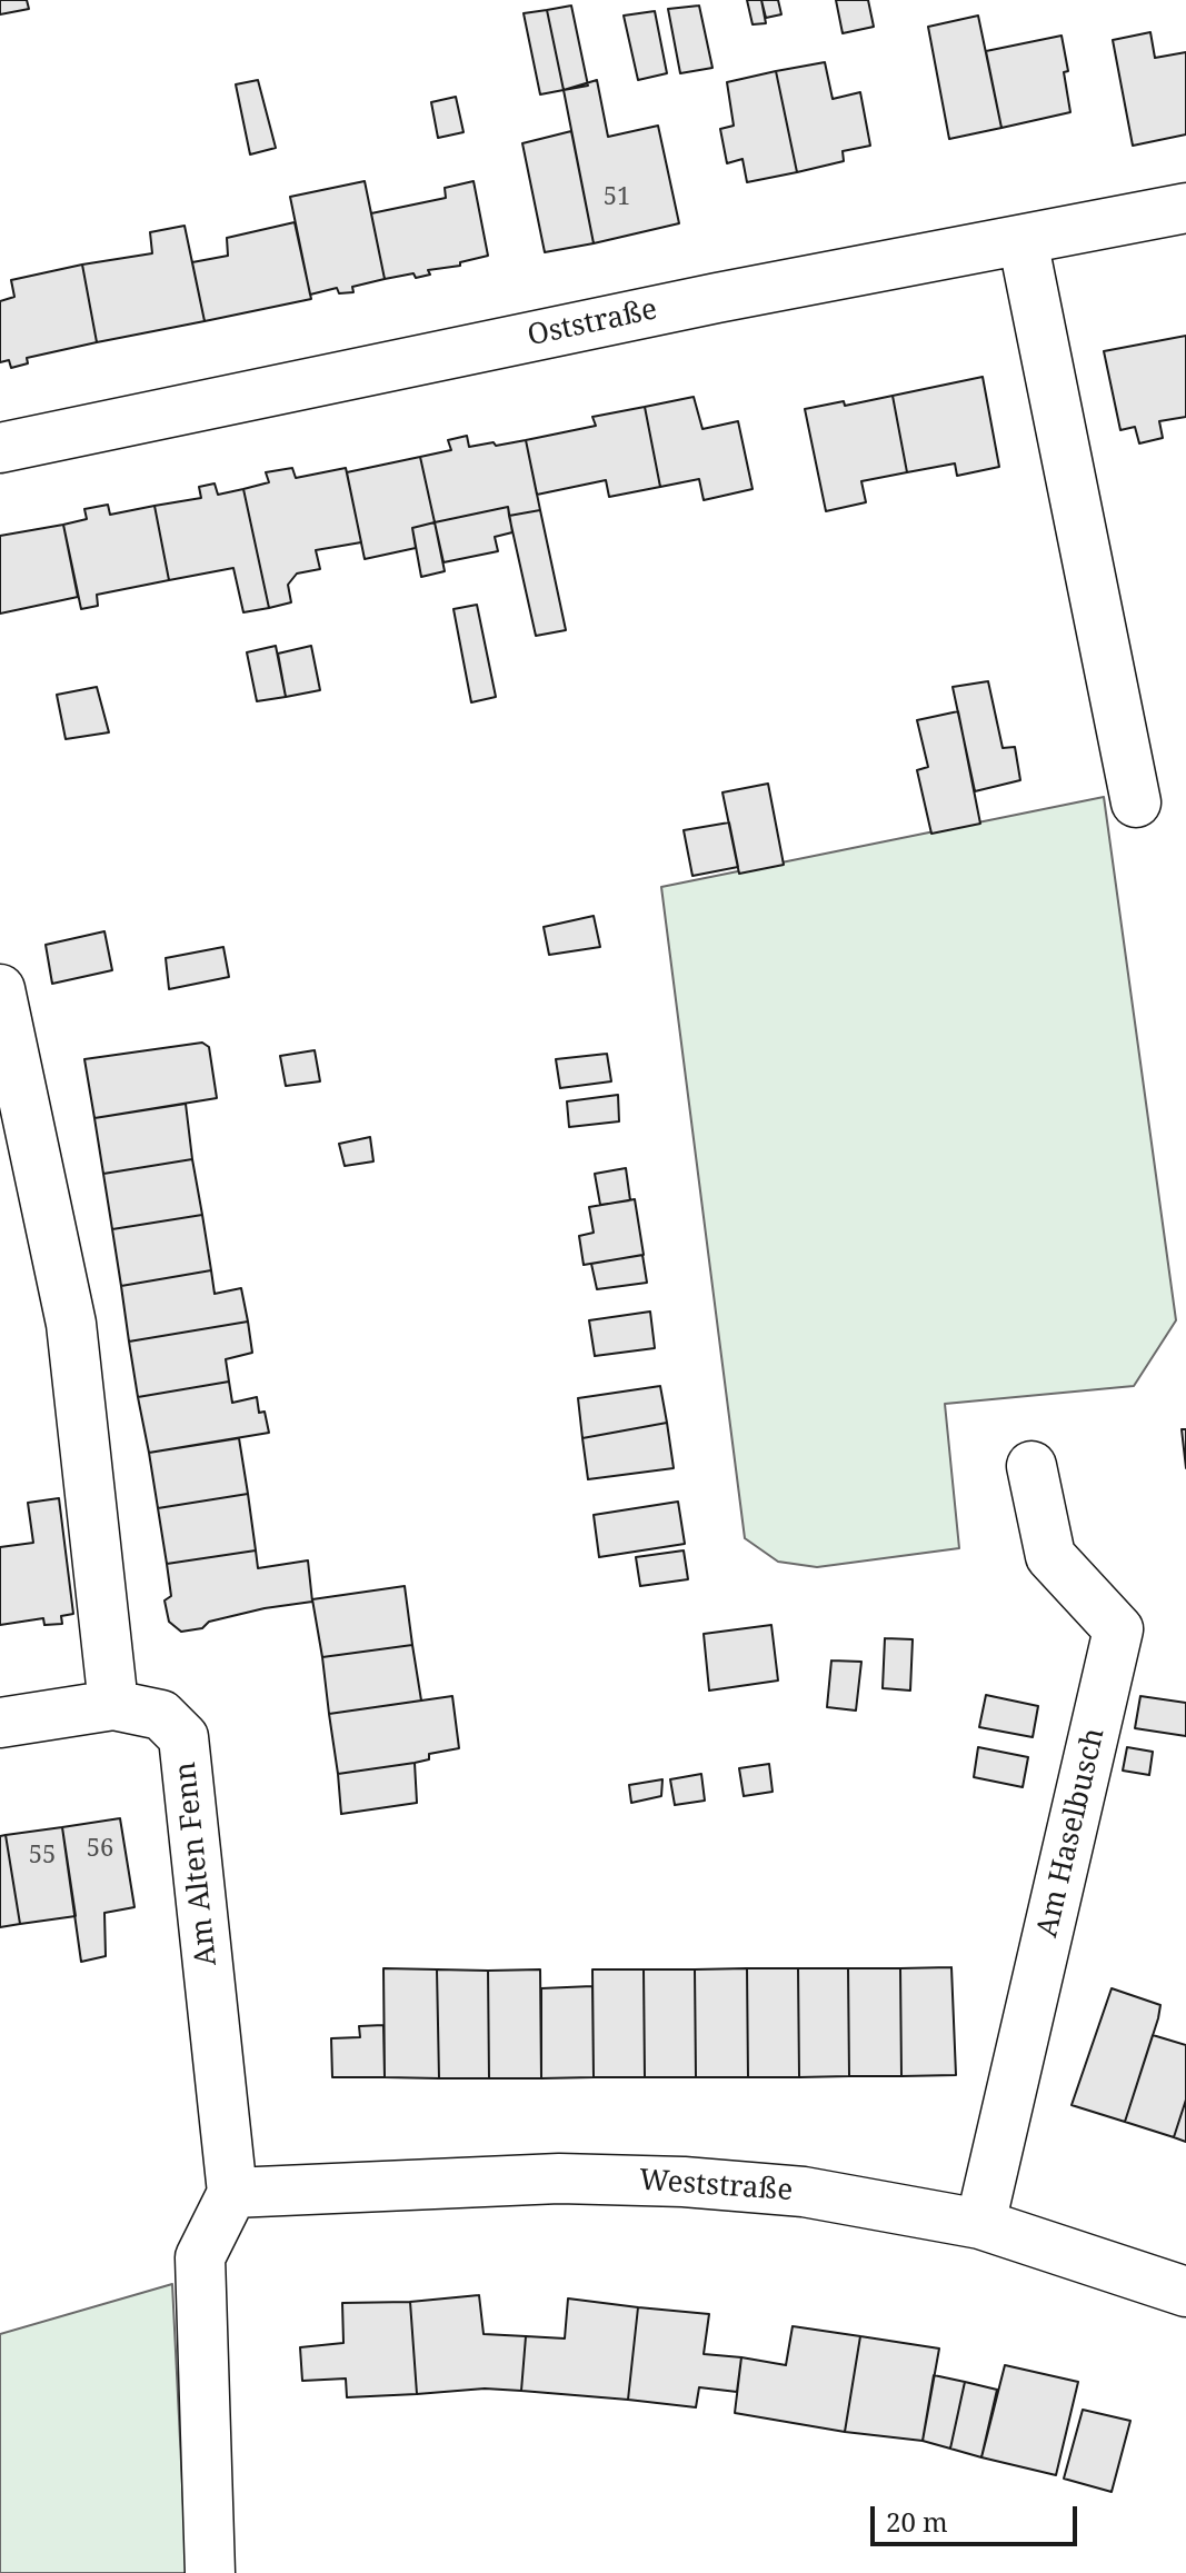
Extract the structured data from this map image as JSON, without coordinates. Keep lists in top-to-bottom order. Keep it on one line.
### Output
{"streets":{"street":["Oststraße","Am Haselbusch","Am Alten Fenn","Weststraße"]},"crossings":[["Am Haselbusch","Weststraße"],["Am Alten Fenn","Weststraße"]],"house_numbers":["51","56","55"],"scale_bar":"20 m"}
